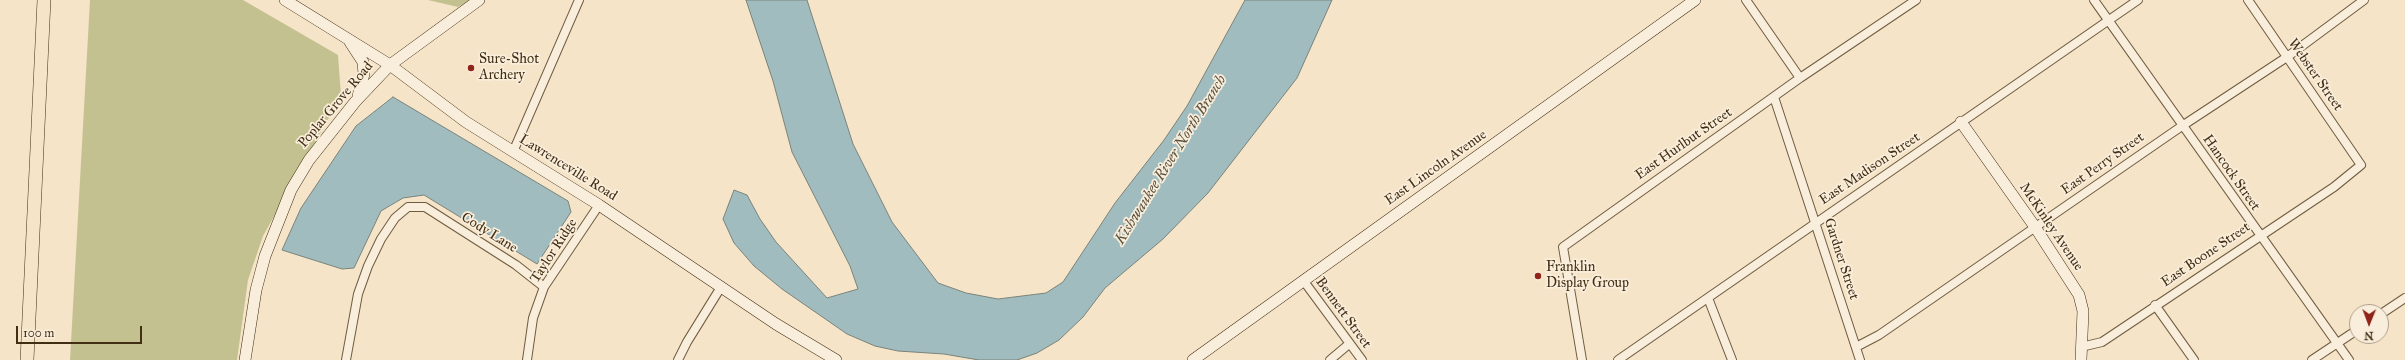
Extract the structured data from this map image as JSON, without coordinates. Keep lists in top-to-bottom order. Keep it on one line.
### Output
{"streets":{"street":["Webster Street","Poplar Grove Road","East Hurlbut Street","East Perry Street","Lawrenceville Road","East Lincoln Avenue","East Madison Street","Hancock Street","McKinley Avenue","Cody Lane","Taylor Ridge","East Boone Street","Gardner Street","Bennett Street"]},"crossings":[["Webster Street","East Perry Street"],["Webster Street","East Boone Street"],["Poplar Grove Road","Lawrenceville Road"],["East Hurlbut Street","Gardner Street"],["East Perry Street","Hancock Street"],["East Perry Street","McKinley Avenue"],["East Perry Street","Gardner Street"],["Lawrenceville Road","Taylor Ridge"],["East Lincoln Avenue","Bennett Street"],["East Madison Street","Hancock Street"],["East Madison Street","McKinley Avenue"],["East Madison Street","Gardner Street"],["Hancock Street","East Boone Street"],["McKinley Avenue","East Boone Street"],["Cody Lane","Taylor Ridge"]],"water":["Kishwaukee River North Branch"],"places":["Sure-Shot Archery","Franklin Display Group"],"scale_bar":"100 m","north":"bottom"}
